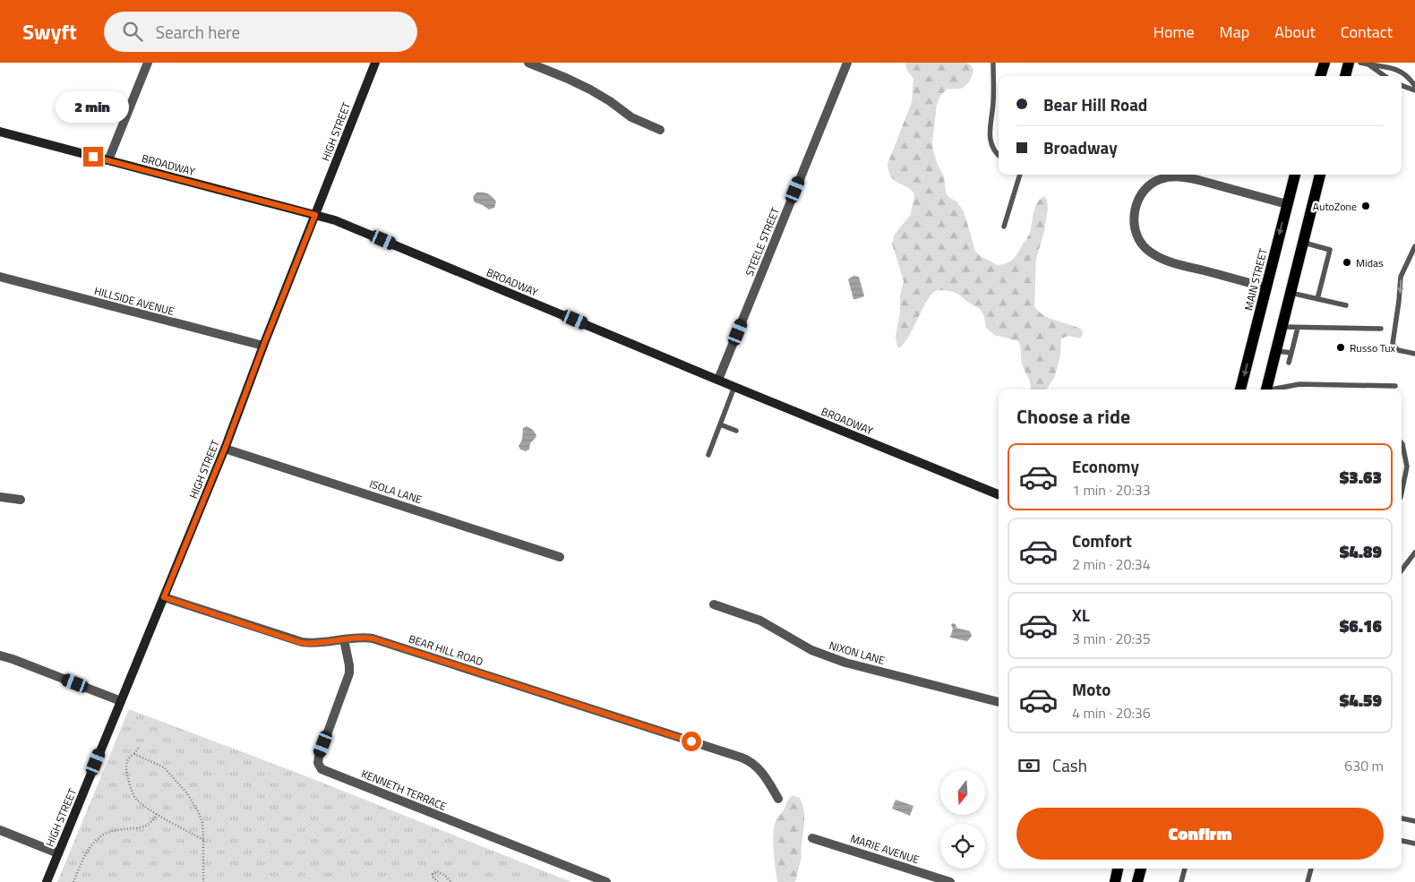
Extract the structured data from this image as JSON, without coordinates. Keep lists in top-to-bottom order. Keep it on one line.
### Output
{"streets":{"main road":["HIGH STREET","BROADWAY","MAIN STREET"],"street":["STEELE STREET","HILLSIDE AVENUE","ISOLA LANE","BEAR HILL ROAD","NIXON LANE","KENNETH TERRACE","MARIE AVENUE"]},"crossings":[["HIGH STREET","BROADWAY"],["HIGH STREET","HILLSIDE AVENUE"],["HIGH STREET","ISOLA LANE"],["HIGH STREET","BEAR HILL ROAD"],["BROADWAY","STEELE STREET"],["BEAR HILL ROAD","KENNETH TERRACE"]],"places":["AutoZone","Midas","Russo Tux"],"north":"bottom","page":{"header":"Swyft","search":"Search here","nav":["Home","Map","About","Contact"],"banner":["Bear Hill Road","Broadway"],"bubble":"2 min","heading":"Choose a ride","list":[{"name":"Economy","note":"1 min · 20:33","value":"$3.63"},{"name":"Comfort","note":"2 min · 20:34","value":"$4.89"},{"name":"XL","note":"3 min · 20:35","value":"$6.16"},{"name":"Moto","note":"4 min · 20:36","value":"$4.59"}],"pay":["Cash","630 m"],"buttons":"Confirm"}}
